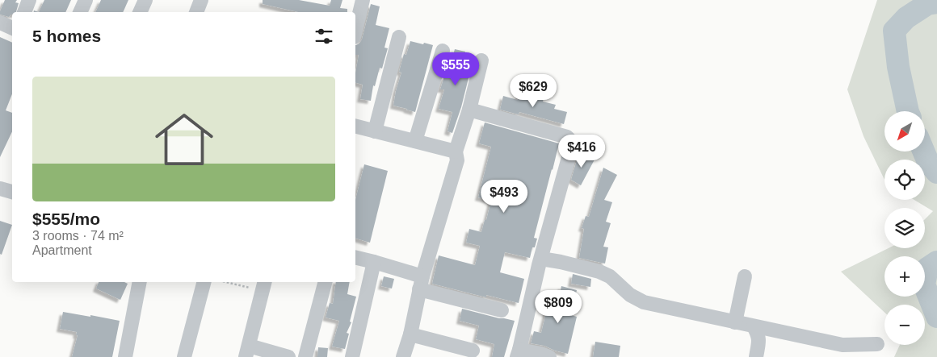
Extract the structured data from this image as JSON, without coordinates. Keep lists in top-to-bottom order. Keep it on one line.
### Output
{"north":"bottom left","page":{"heading":"5 homes","price":["$555","$629","$416","$493","$809"],"list":[{"name":"$555/mo","note":"3 rooms · 74 m² · Apartment"}],"map_buttons":["+","−"]}}
